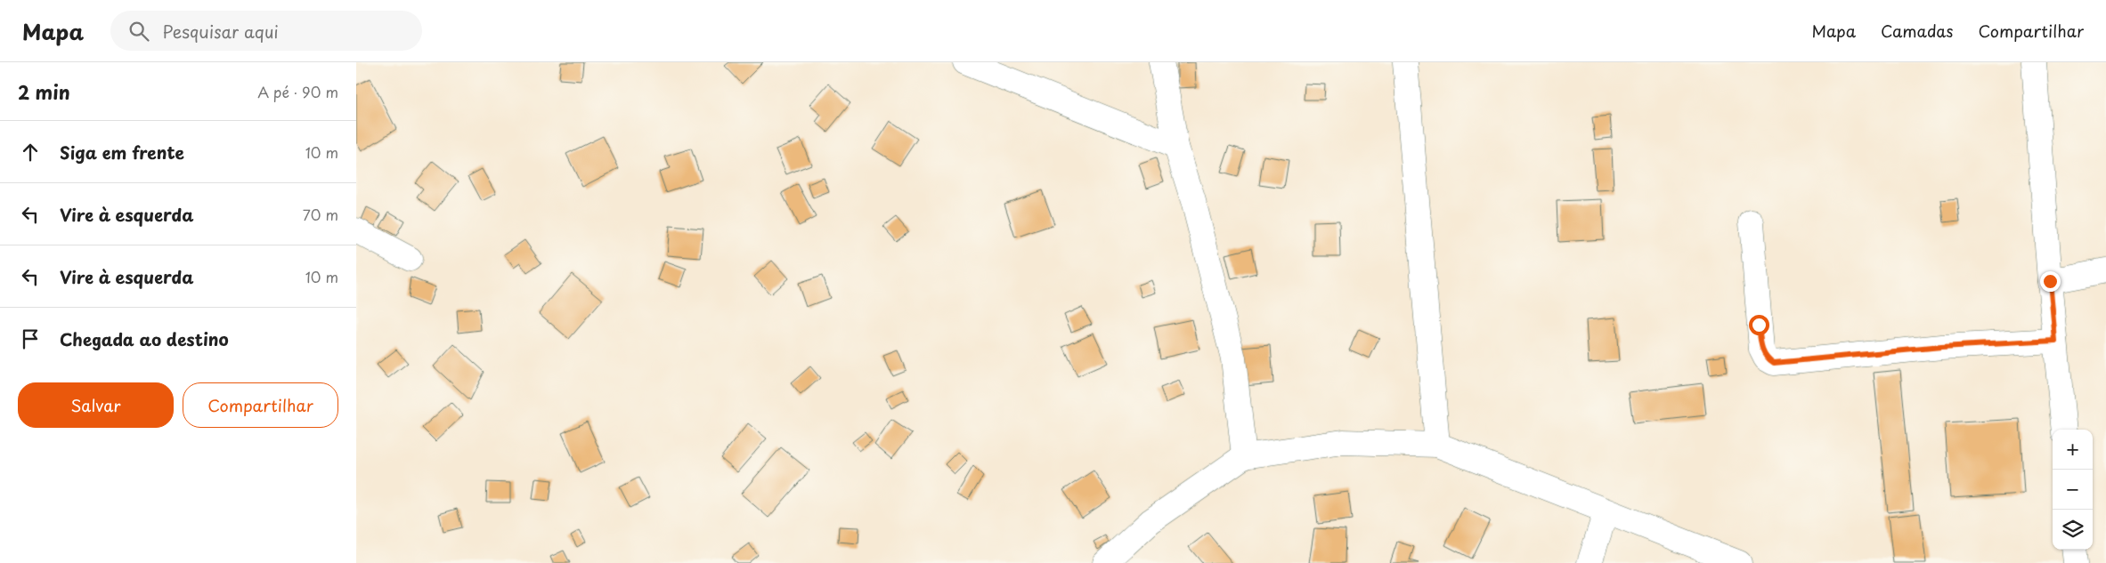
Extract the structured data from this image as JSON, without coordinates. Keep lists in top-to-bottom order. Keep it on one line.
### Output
{"page":{"header":"Mapa","search":"Pesquisar aqui","nav":["Mapa","Camadas","Compartilhar"],"heading":["2 min","A pé · 90 m"],"list":[["Siga em frente","10 m"],["Vire à esquerda","70 m"],["Vire à esquerda","10 m"],"Chegada ao destino"],"buttons":["Salvar","Compartilhar"],"map_buttons":["+","−"]}}
